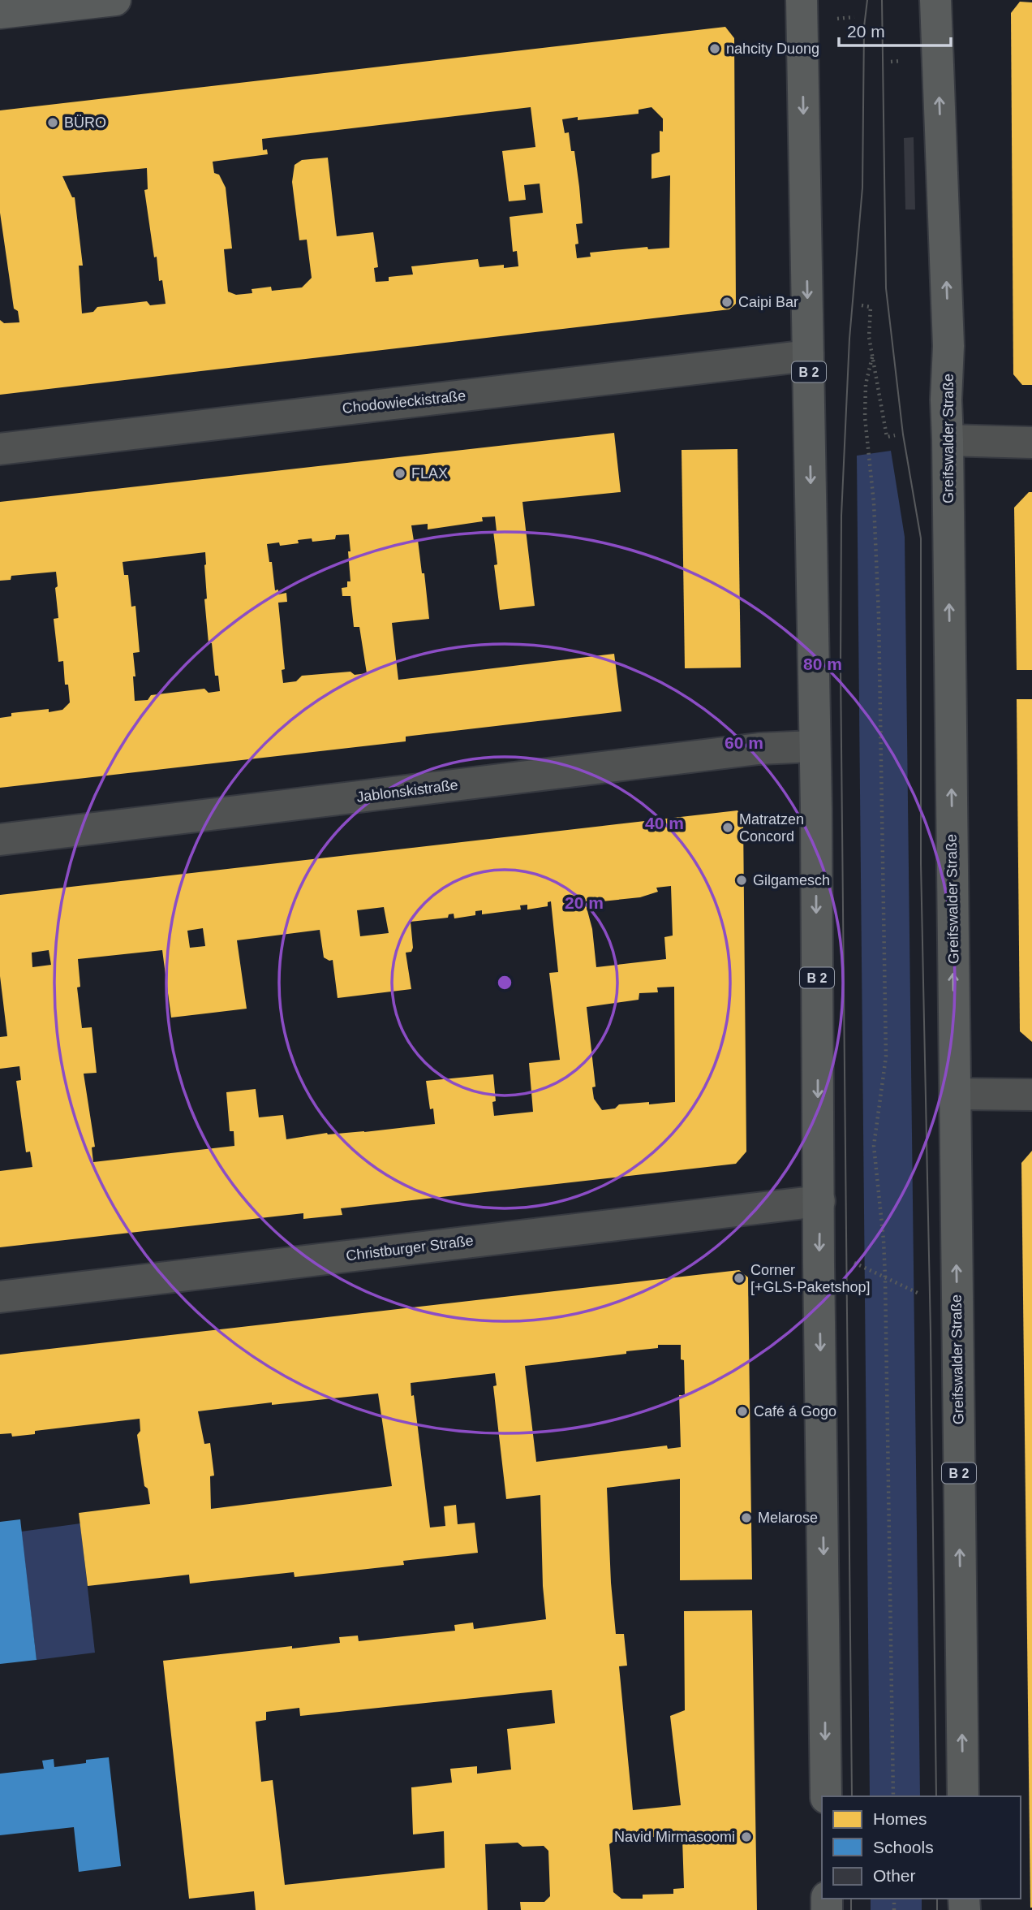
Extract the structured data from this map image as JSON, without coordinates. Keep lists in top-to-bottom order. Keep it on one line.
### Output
{"streets":{"main road":["B 2","Greifswalder Straße"],"street":["Chodowieckistraße","Jablonskistraße","Christburger Straße"]},"crossings":[["B 2","Chodowieckistraße"],["B 2","Jablonskistraße"],["B 2","Christburger Straße"]],"places":["nahcity Duong","BÜRO","Caipi Bar","FLAX","Matratzen Concord","Gilgamesch","Corner [+GLS-Paketshop]","Café á Gogo","Melarose","Navid Mirmasoomi"],"legend":["Homes","Schools","Other"],"scale_bar":"20 m","rings":["80 m","60 m","40 m","20 m"]}
